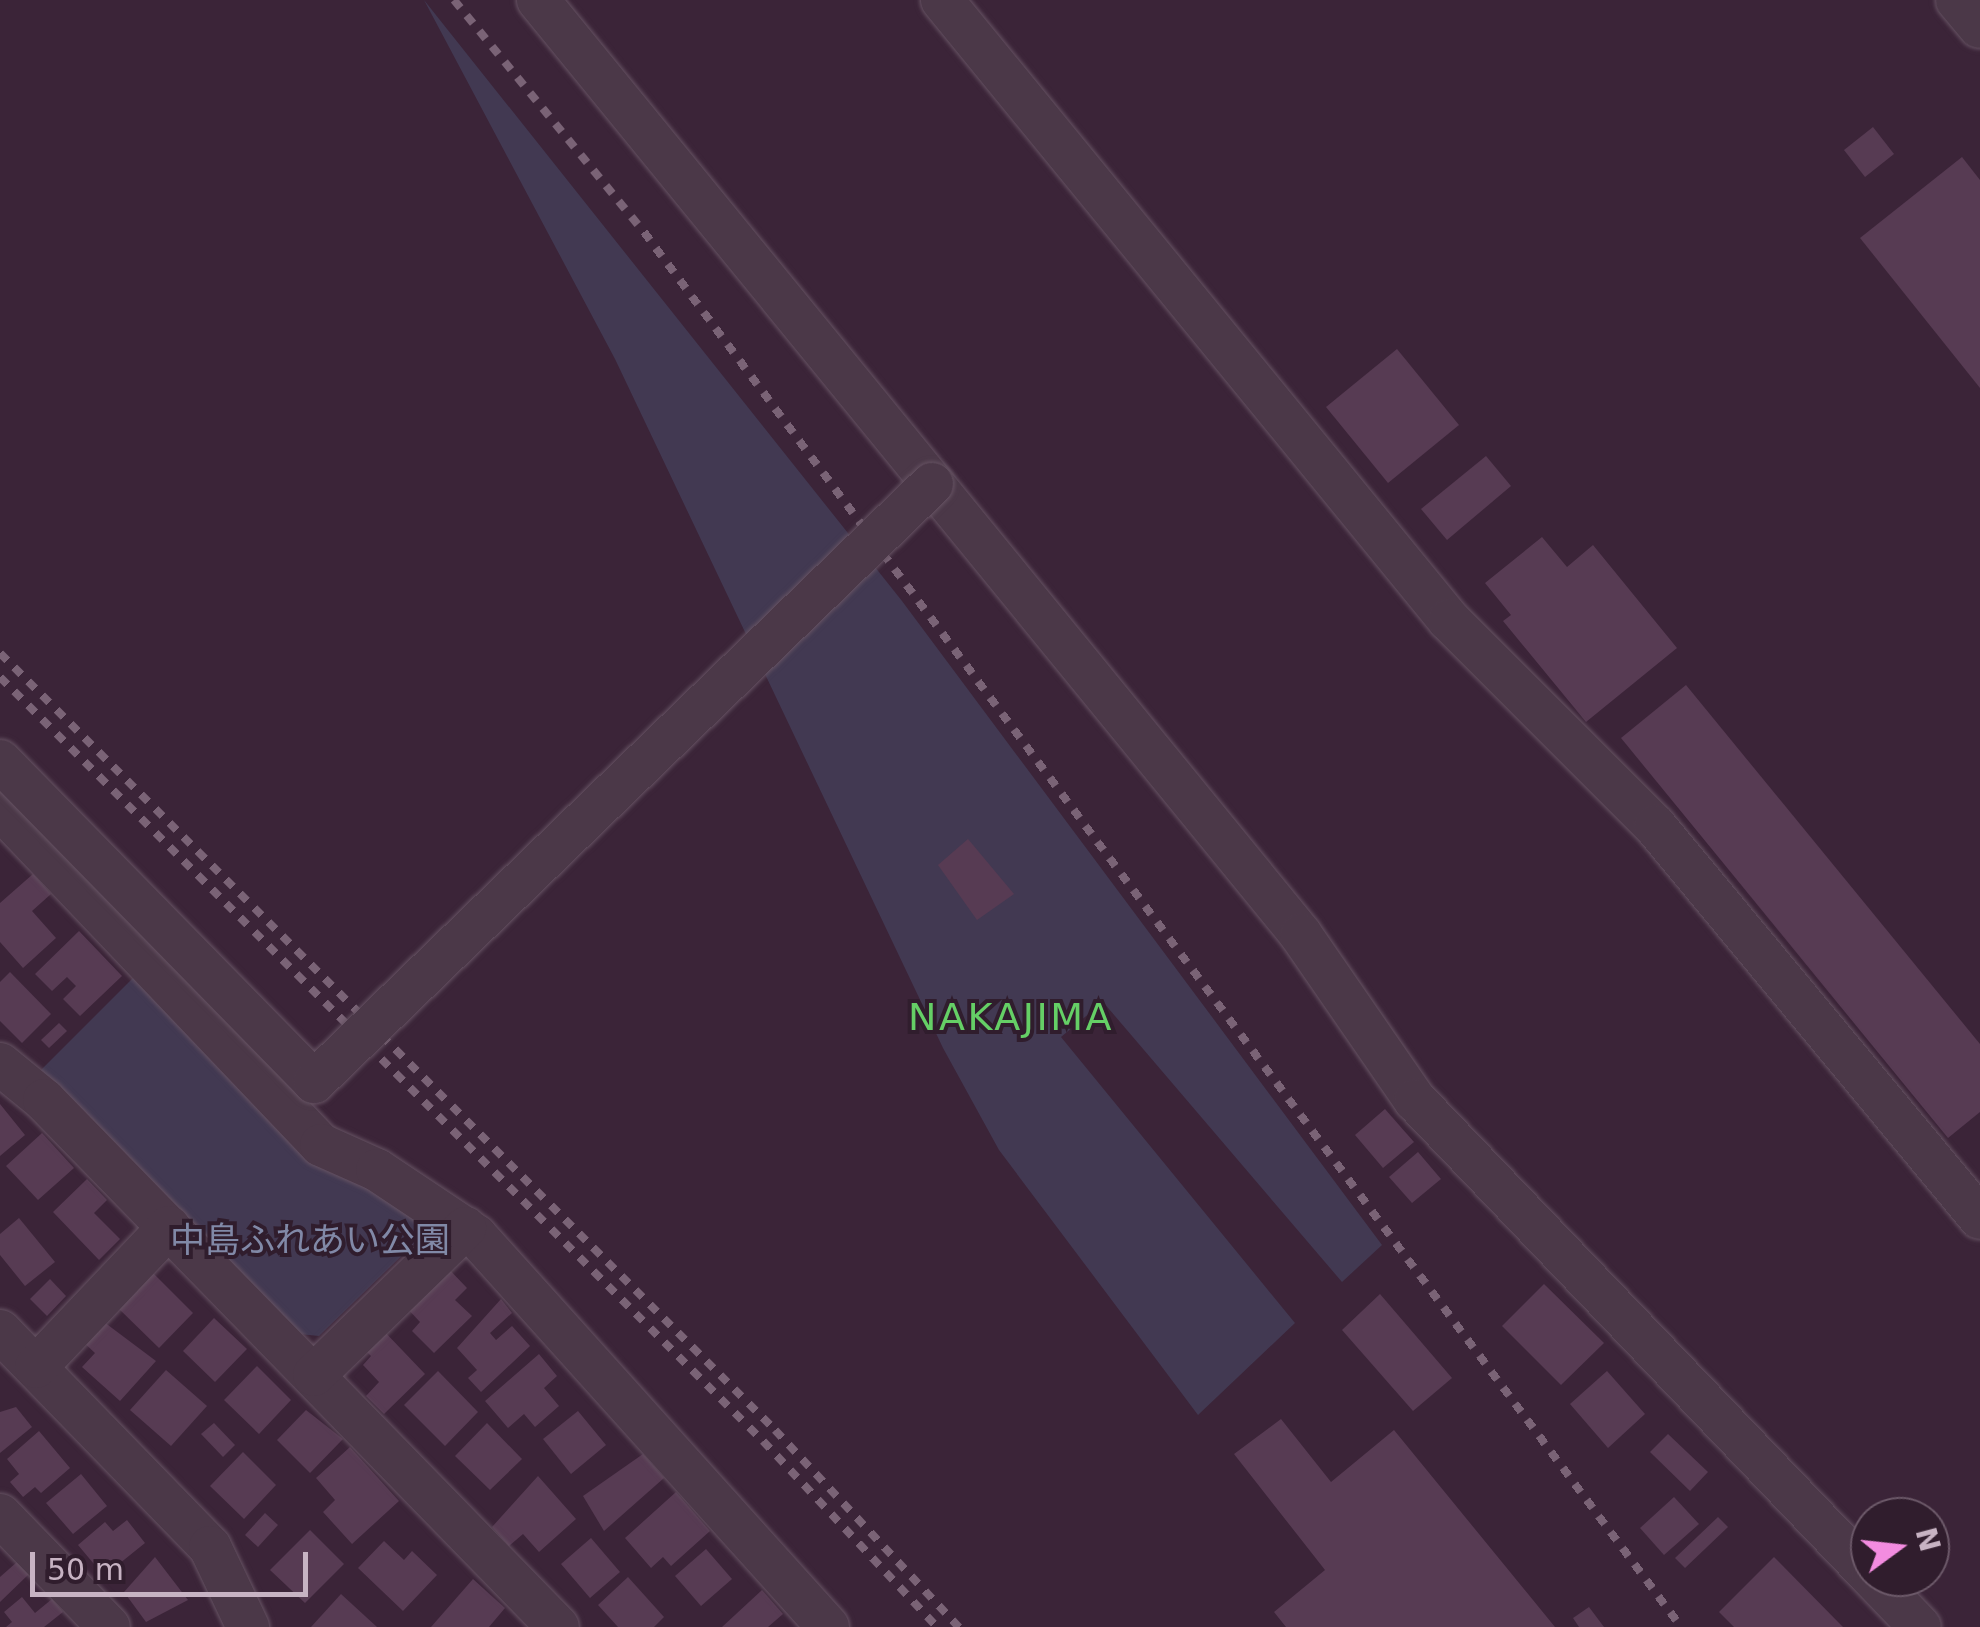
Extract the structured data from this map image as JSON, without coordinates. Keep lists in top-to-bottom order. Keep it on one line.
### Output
{"districts":["NAKAJIMA"],"parks":["中島ふれあい公園"],"scale_bar":"50 m","north":"right"}
